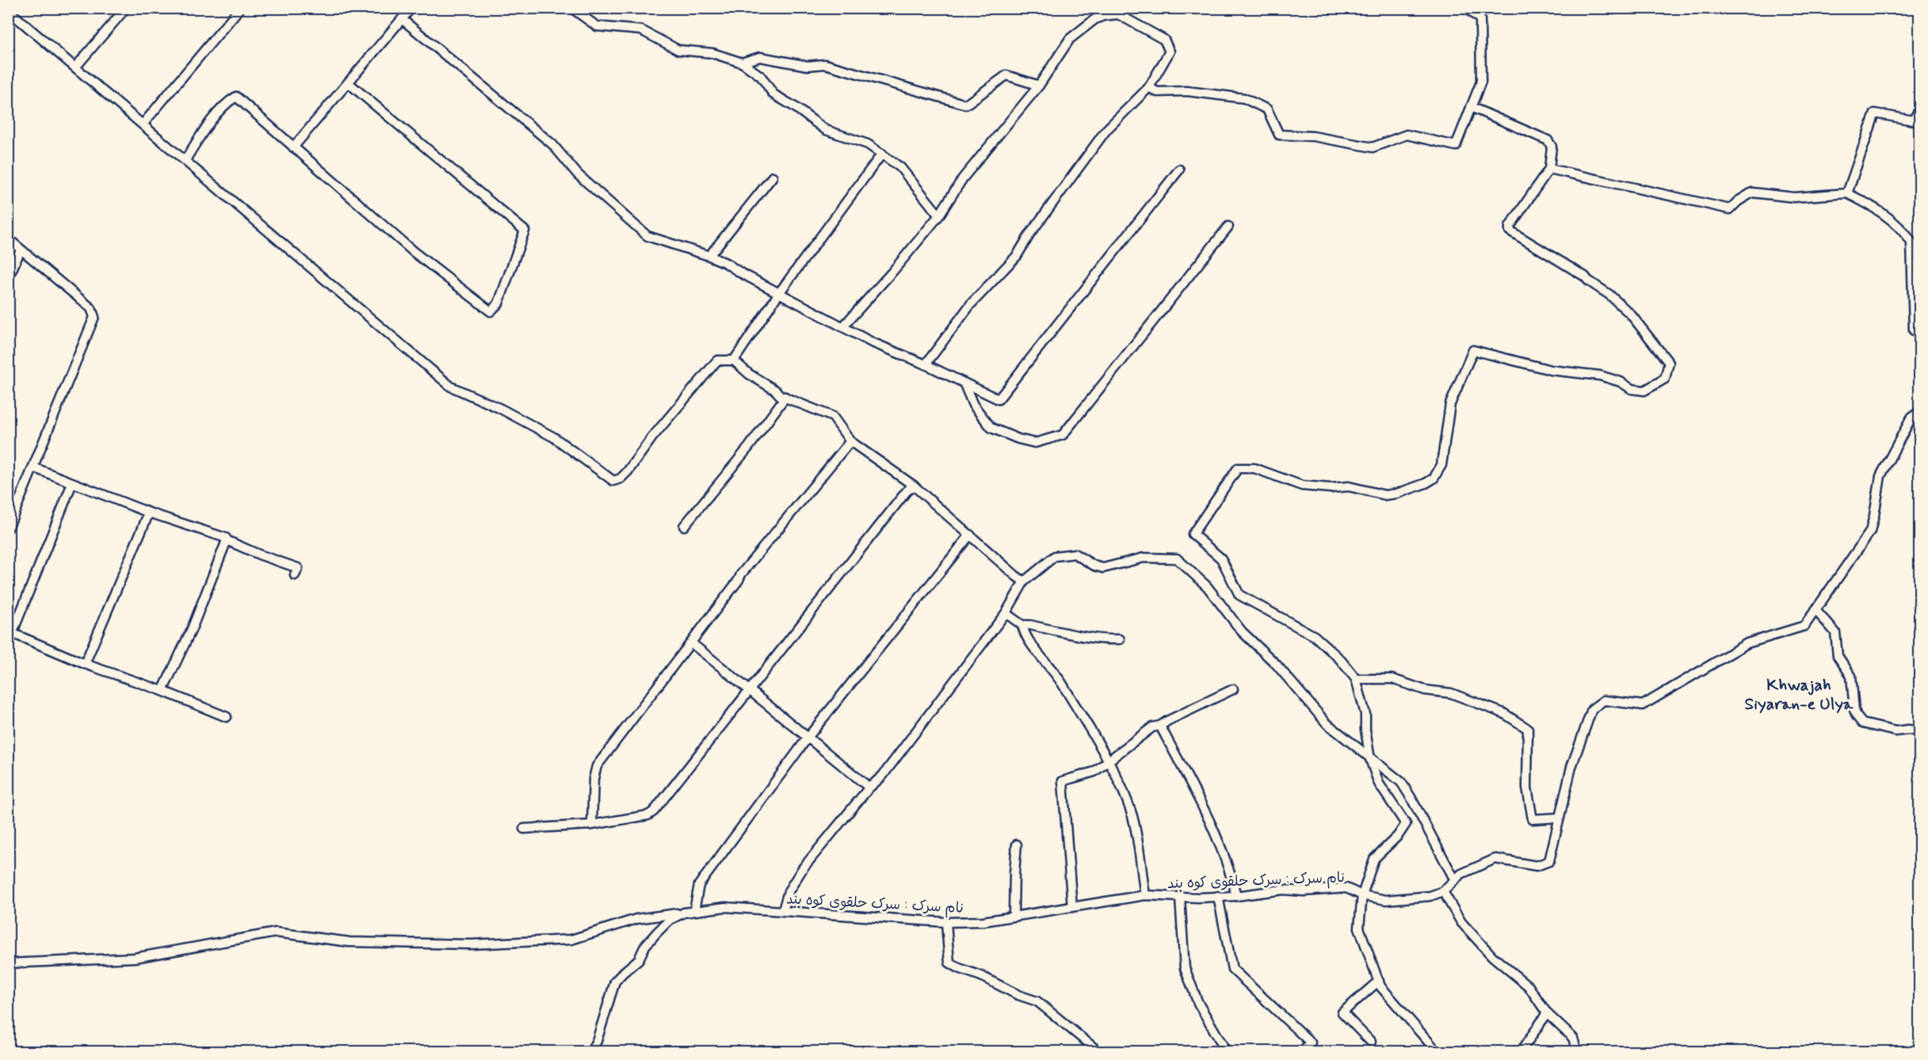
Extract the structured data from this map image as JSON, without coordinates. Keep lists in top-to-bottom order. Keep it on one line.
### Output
{"streets":{"street":["نام سرک : سرک حلقوی کوه بند"]},"districts":["Khwajah Siyaran-e Ulya"]}
